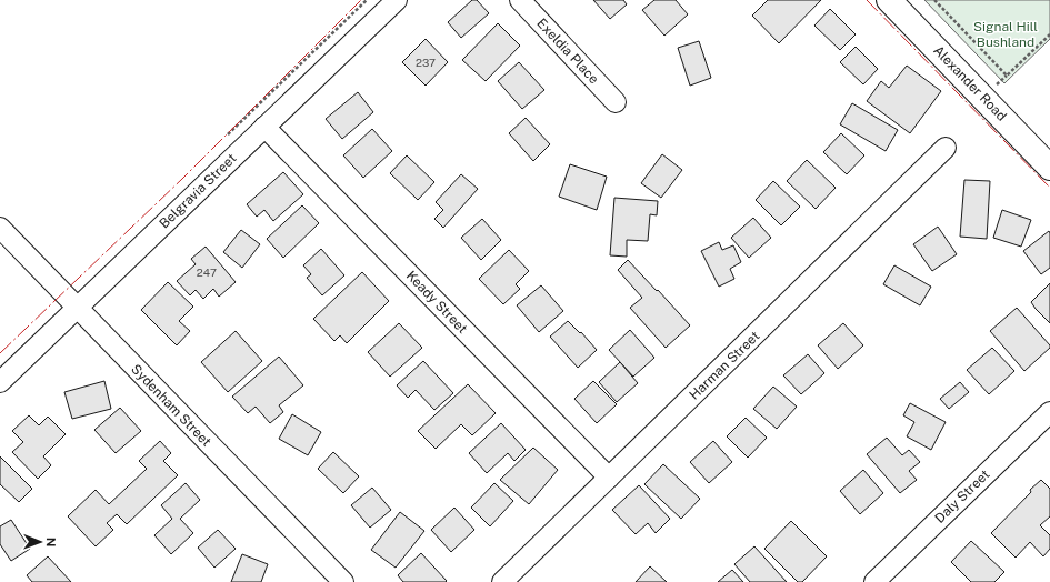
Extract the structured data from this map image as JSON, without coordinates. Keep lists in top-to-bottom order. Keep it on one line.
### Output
{"streets":{"main road":["Alexander Road"],"street":["Exeldia Place","Belgravia Street","Keady Street","Harman Street","Sydenham Street","Daly Street"]},"crossings":[["Belgravia Street","Keady Street"],["Belgravia Street","Sydenham Street"],["Keady Street","Harman Street"]],"parks":["Signal Hill Bushland"],"house_numbers":["237","247"],"north":"right"}
